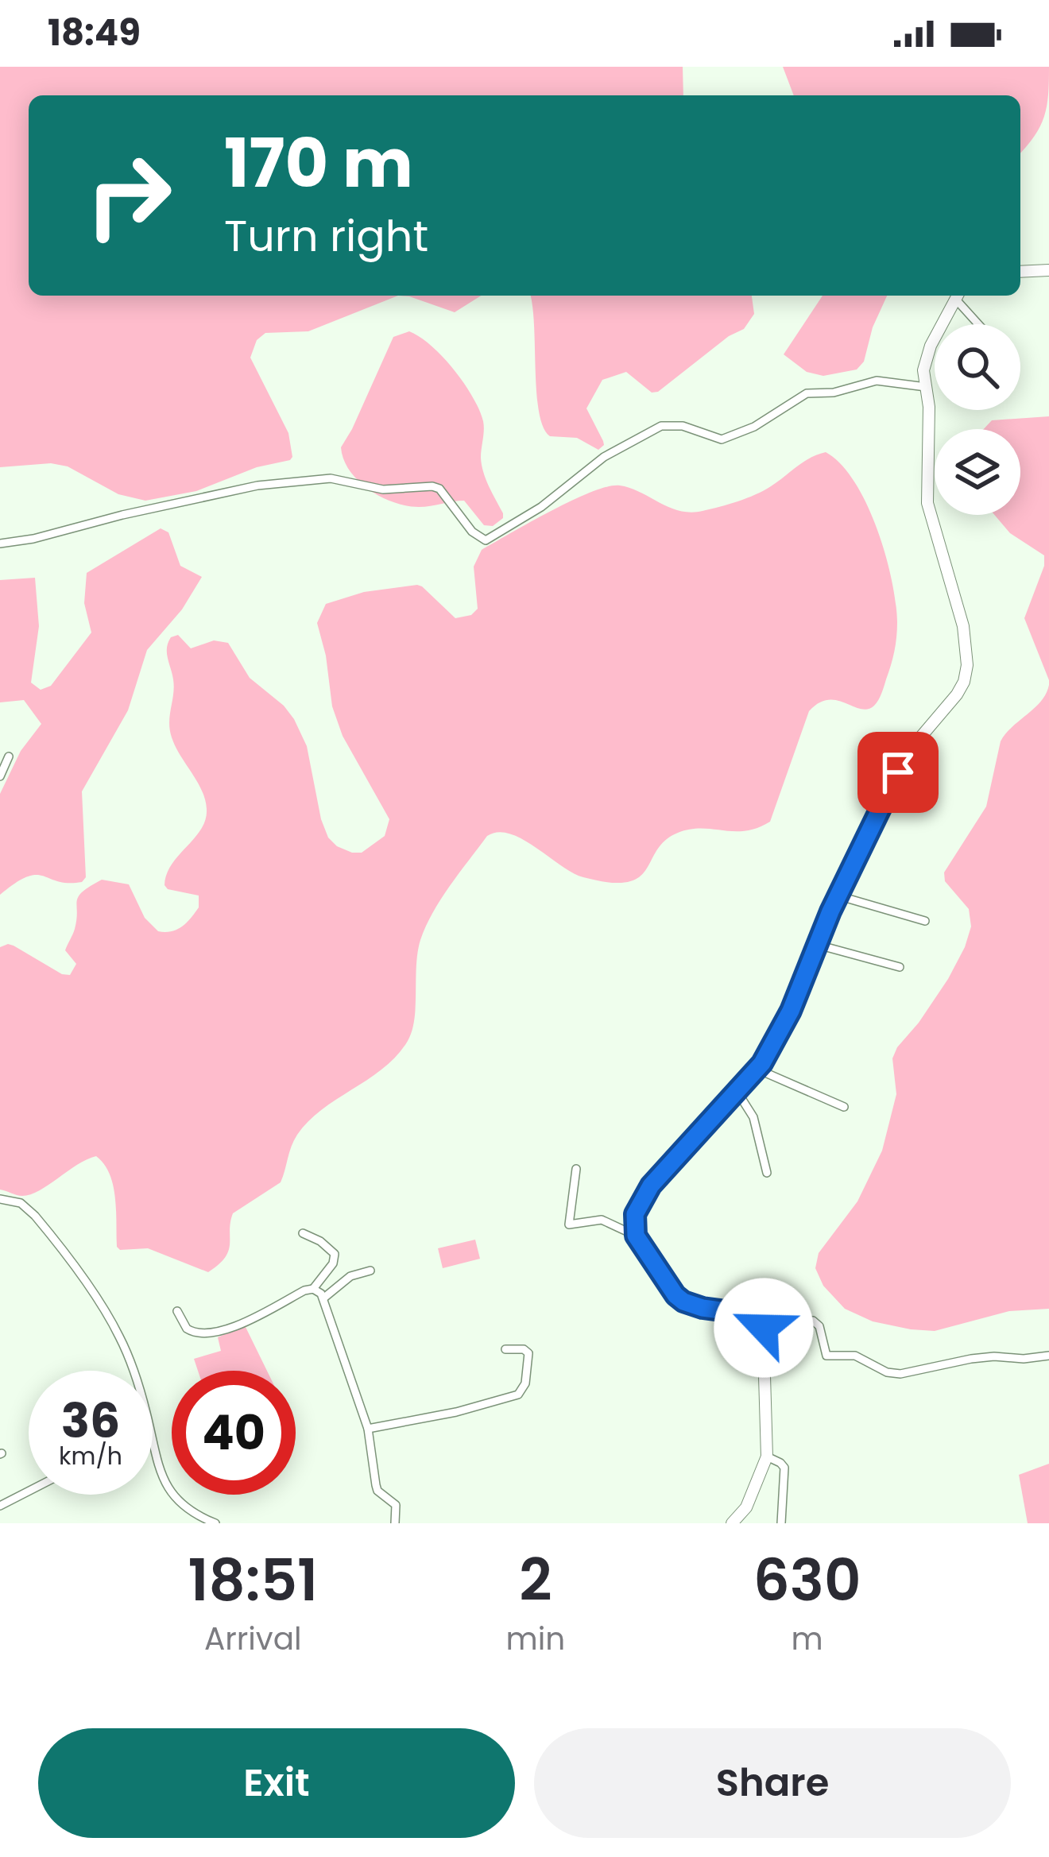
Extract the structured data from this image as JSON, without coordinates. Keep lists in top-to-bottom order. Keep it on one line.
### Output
{"page":{"status":"18:49","turn":["170 m","Turn right"],"speed":"36 km/h","limit":"40","eta":["18:51","Arrival","2","min","630","m"],"buttons":["Exit","Share"]}}
